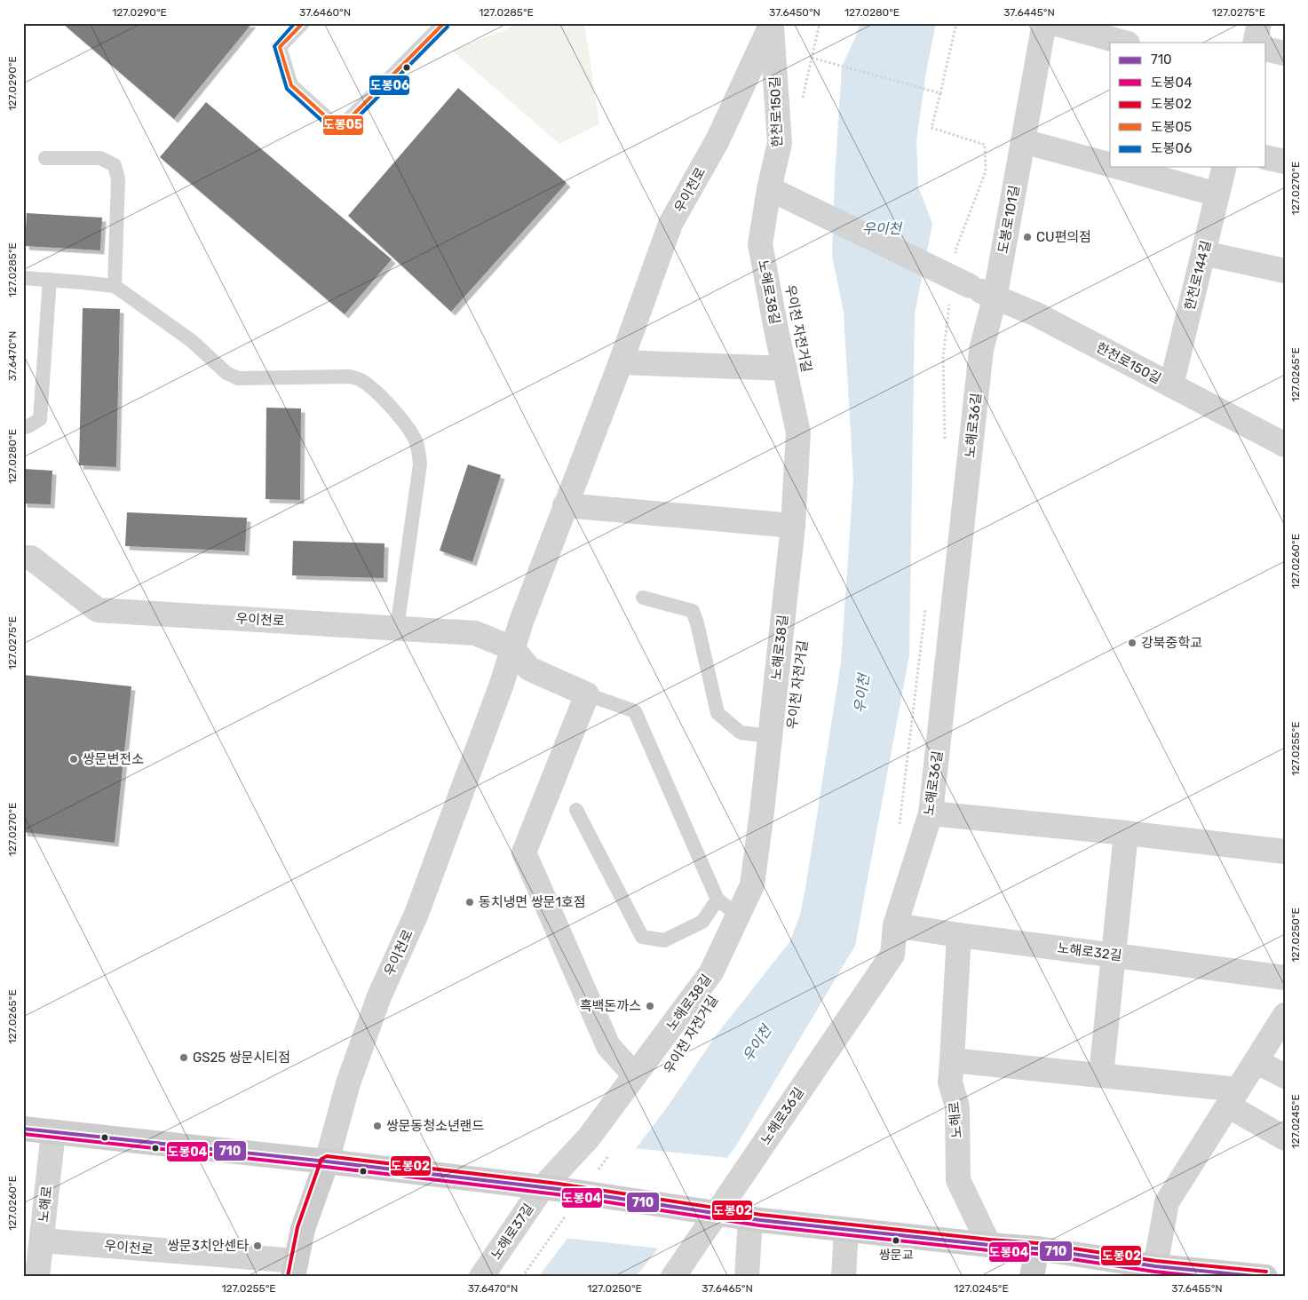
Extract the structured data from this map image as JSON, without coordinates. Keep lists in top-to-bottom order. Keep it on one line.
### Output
{"streets":{"main road":["우이천로"],"street":["한천로150길","도봉로101길","한천로144길","노해로38길","노해로36길","노해로32길","노해로","노해로37길"]},"crossings":[["한천로150길","우이천로"],["한천로150길","도봉로101길"],["한천로150길","한천로144길"],["한천로150길","노해로38길"],["한천로150길","노해로36길"],["우이천로","노해로"],["도봉로101길","노해로36길"],["노해로38길","노해로37길"],["노해로36길","노해로32길"],["노해로32길","노해로"]],"water":["우이천"],"places":["CU편의점","강북중학교","쌍문변전소","동치냉면 쌍문1호점","흑백돈까스","GS25 쌍문시티점","쌍문동청소년랜드","쌍문교","쌍문3치안센타"],"lines":["transit line 도봉05","transit line 도봉06","transit line 710","transit line 도봉04","transit line 도봉02"],"legend":["710","도봉04","도봉02","도봉05","도봉06"],"coordinates":["127.0290°E","37.6460°N","127.0285°E","37.6450°N","127.0280°E","37.6445°N","127.0275°E","127.0270°E","37.6470°N","127.0265°E","127.0260°E","127.0255°E","127.0250°E","127.0245°E","37.6465°N","37.6455°N"]}
